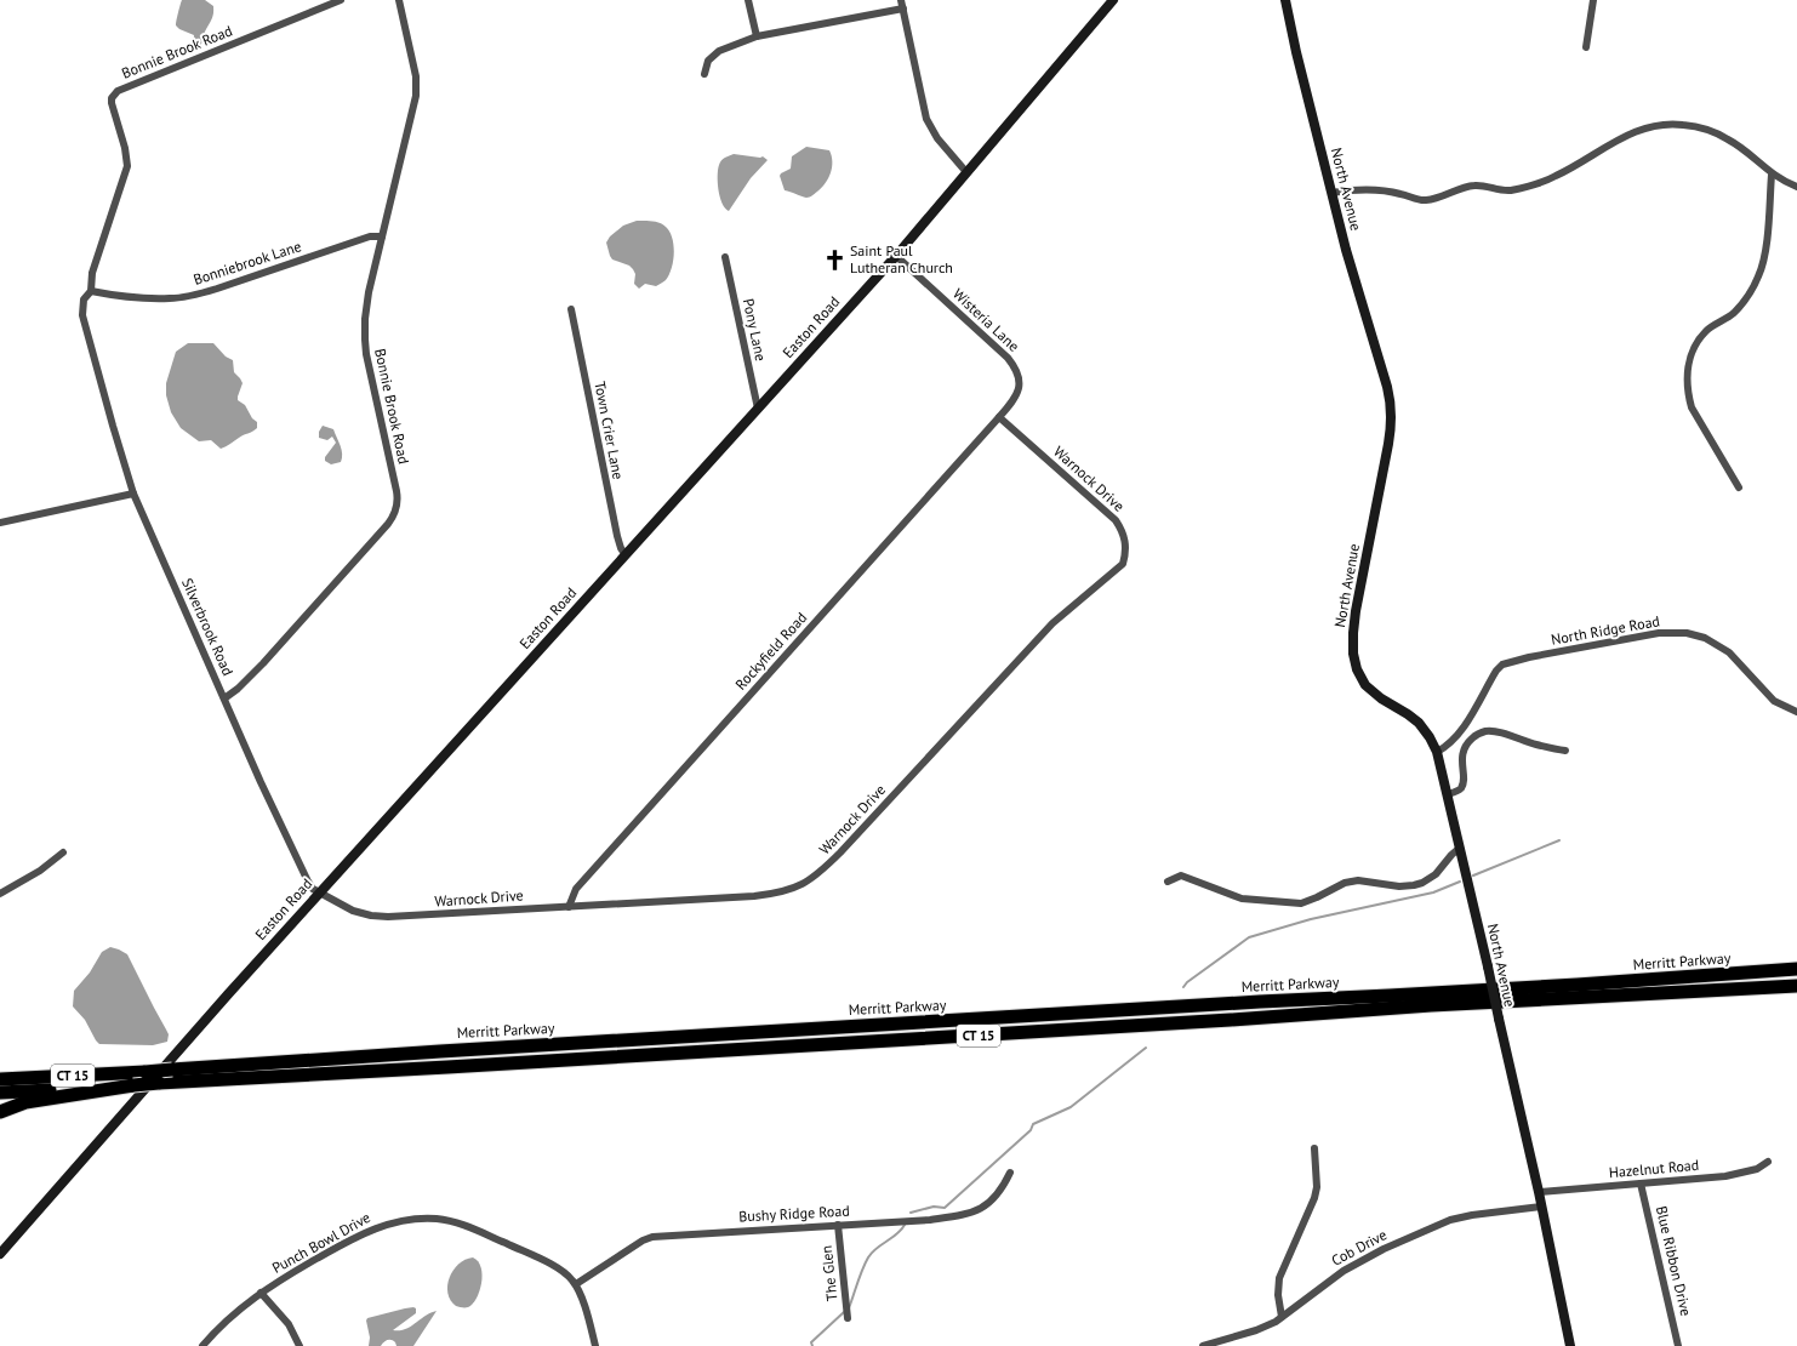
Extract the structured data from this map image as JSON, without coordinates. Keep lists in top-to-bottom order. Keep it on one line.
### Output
{"streets":{"highway":["Merritt Parkway","CT 15"],"main road":["North Avenue","Easton Road"],"street":["Bonnie Brook Road","Bonniebrook Lane","Wisteria Lane","Pony Lane","Town Crier Lane","Warnock Drive","Silverbrook Road","North Ridge Road","Rockyfield Road","Hazelnut Road","Bushy Ridge Road","Punch Bowl Drive","Cob Drive","Blue Ribbon Drive","The Glen"]},"crossings":[["Bonnie Brook Road","Bonniebrook Lane"],["Bonnie Brook Road","Silverbrook Road"],["North Avenue","North Ridge Road"],["North Avenue","Hazelnut Road"],["North Avenue","Cob Drive"],["Wisteria Lane","Easton Road"],["Wisteria Lane","Warnock Drive"],["Wisteria Lane","Rockyfield Road"],["Easton Road","Pony Lane"],["Easton Road","Town Crier Lane"],["Easton Road","Warnock Drive"],["Easton Road","Silverbrook Road"],["Warnock Drive","Silverbrook Road"],["Warnock Drive","Rockyfield Road"],["Hazelnut Road","Blue Ribbon Drive"],["Bushy Ridge Road","Punch Bowl Drive"],["Bushy Ridge Road","The Glen"]],"places":{"church":["Saint Paul Lutheran Church"]}}
